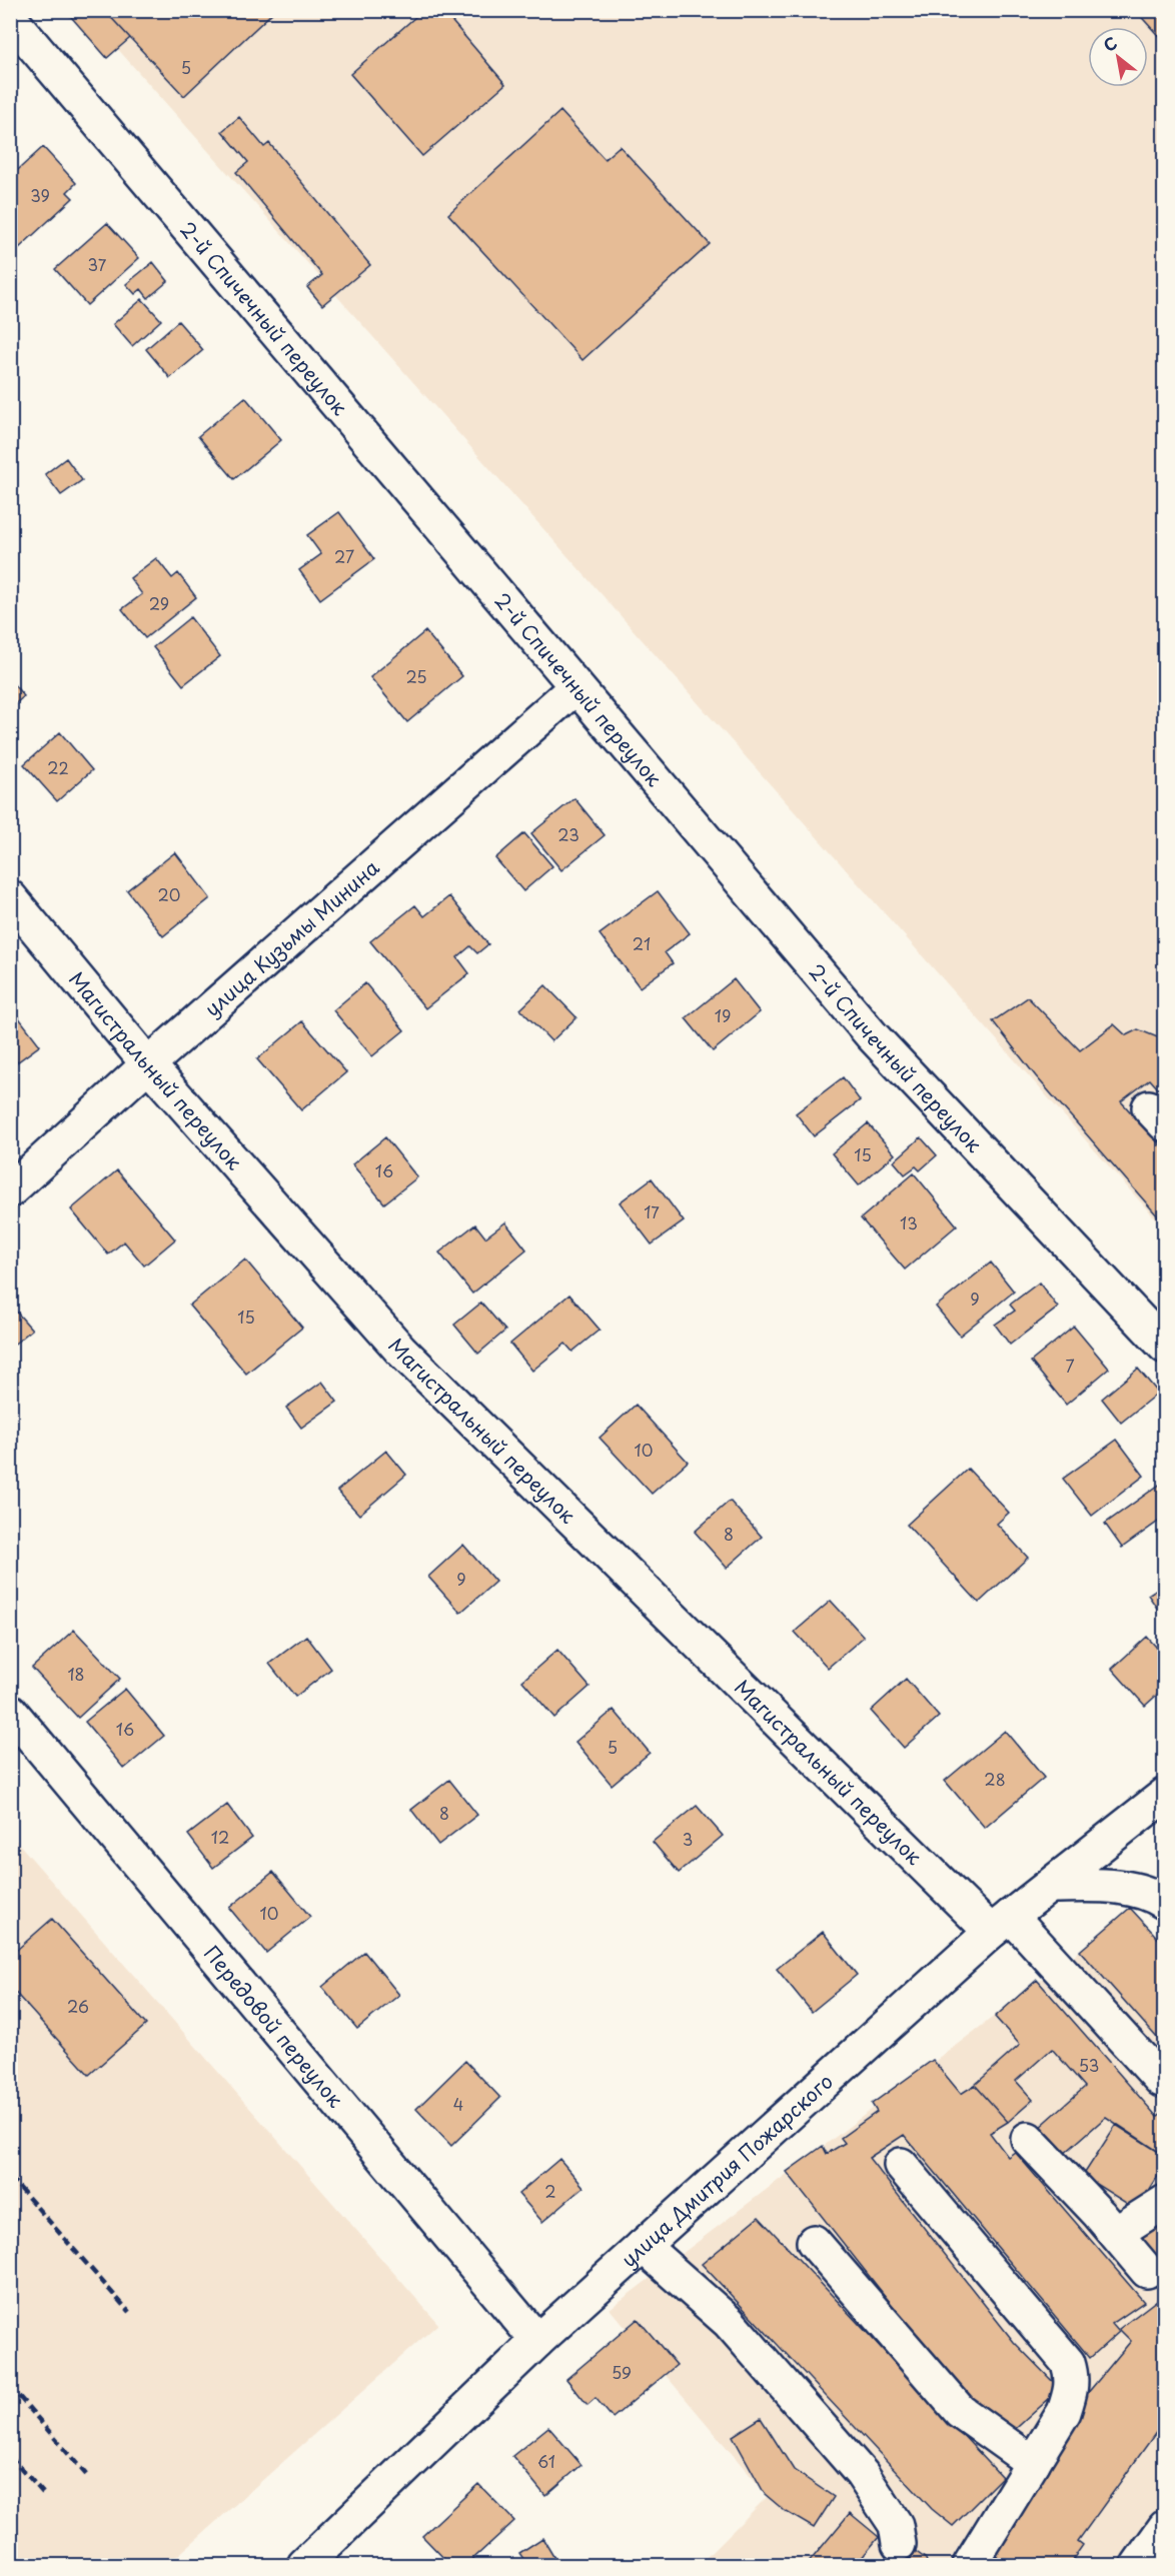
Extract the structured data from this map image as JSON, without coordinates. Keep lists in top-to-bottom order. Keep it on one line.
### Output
{"streets":{"street":["2-й Спичечный переулок","улица Кузьмы Минина","Магистральный переулок","Передовой переулок","улица Дмитрия Пожарского"]},"crossings":[["2-й Спичечный переулок","улица Кузьмы Минина"],["улица Кузьмы Минина","Магистральный переулок"],["Магистральный переулок","улица Дмитрия Пожарского"],["Передовой переулок","улица Дмитрия Пожарского"]],"house_numbers":["5","39","37","27","29","25","22","23","20","21","19","15","16","17","13","9","15","7","10","8","9","18","16","5","28","8","12","3","10","26","53","4","2","59","61"],"north":"top left"}
